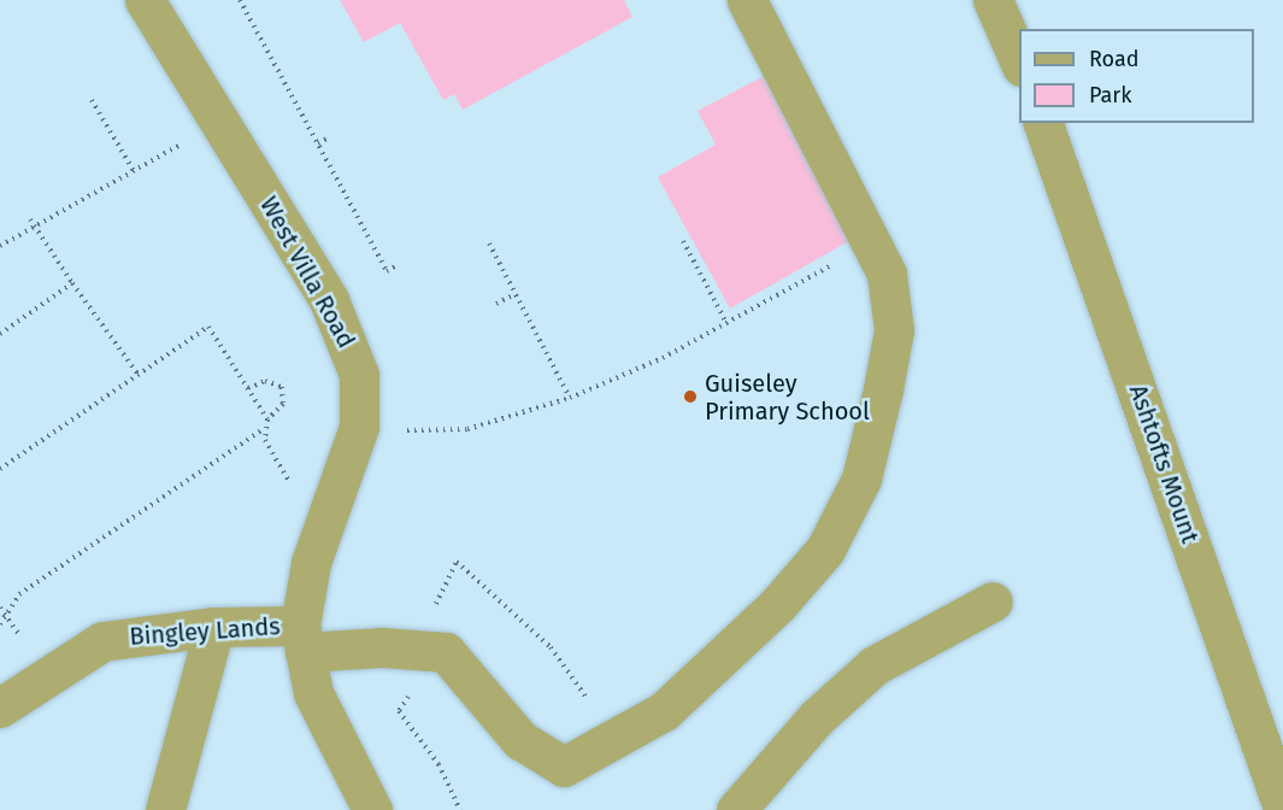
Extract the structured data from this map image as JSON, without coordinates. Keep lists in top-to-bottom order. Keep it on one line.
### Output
{"streets":{"street":["West Villa Road","Ashtofts Mount","Bingley Lands"]},"crossings":[["West Villa Road","Bingley Lands"]],"places":["Guiseley Primary School"],"legend":["Road","Park"]}
